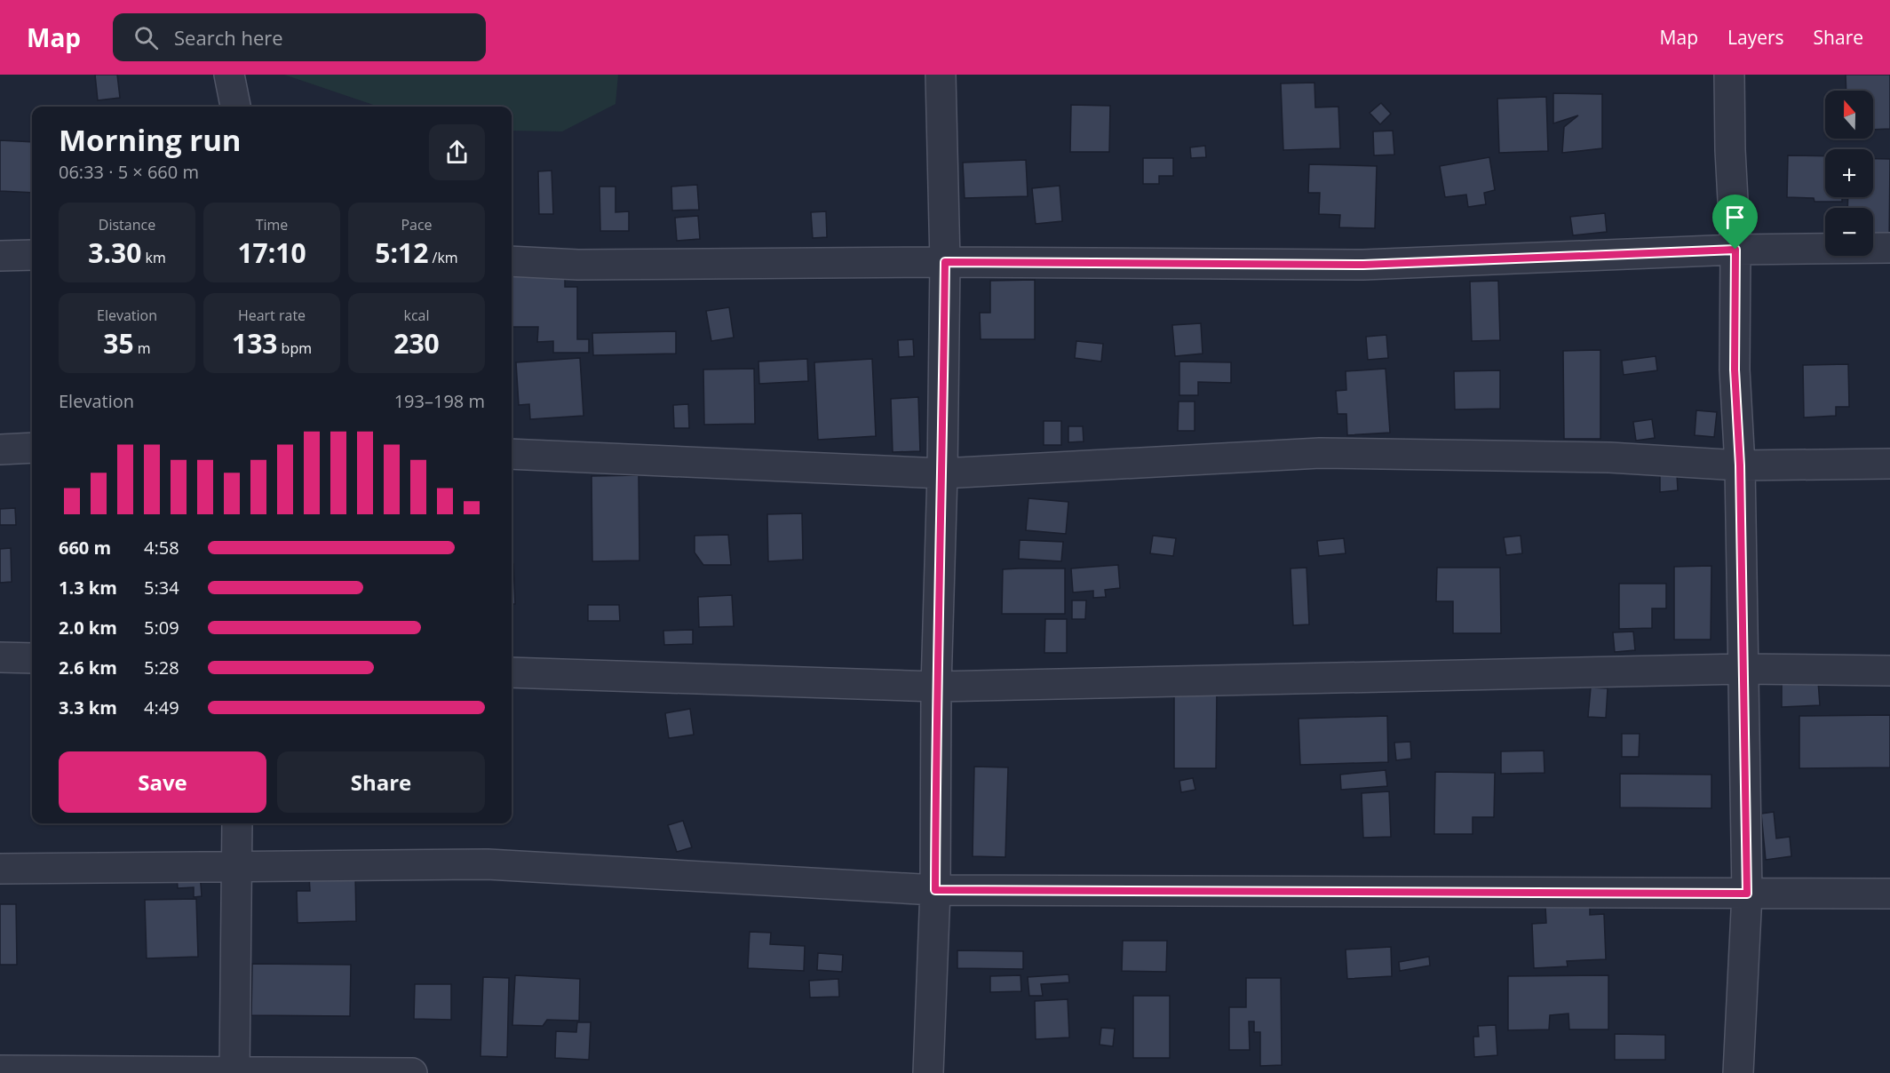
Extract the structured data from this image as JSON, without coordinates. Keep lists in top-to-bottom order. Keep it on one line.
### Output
{"north":"top","page":{"header":"Map","search":"Search here","nav":["Map","Layers","Share"],"map_buttons":["+","−"],"heading":["Morning run","06:33 · 5 × 660 m"],"stats":[["Distance","3.30 km"],["Time","17:10"],["Pace","5:12 /km"],["Elevation","35 m"],["Heart rate","133 bpm"],["kcal","230"]],"chart":["Elevation","193–198 m"],"list":[{"name":"660 m","note":"4:58"},{"name":"1.3 km","note":"5:34"},{"name":"2.0 km","note":"5:09"},{"name":"2.6 km","note":"5:28"},{"name":"3.3 km","note":"4:49"}],"buttons":["Save","Share"]}}
